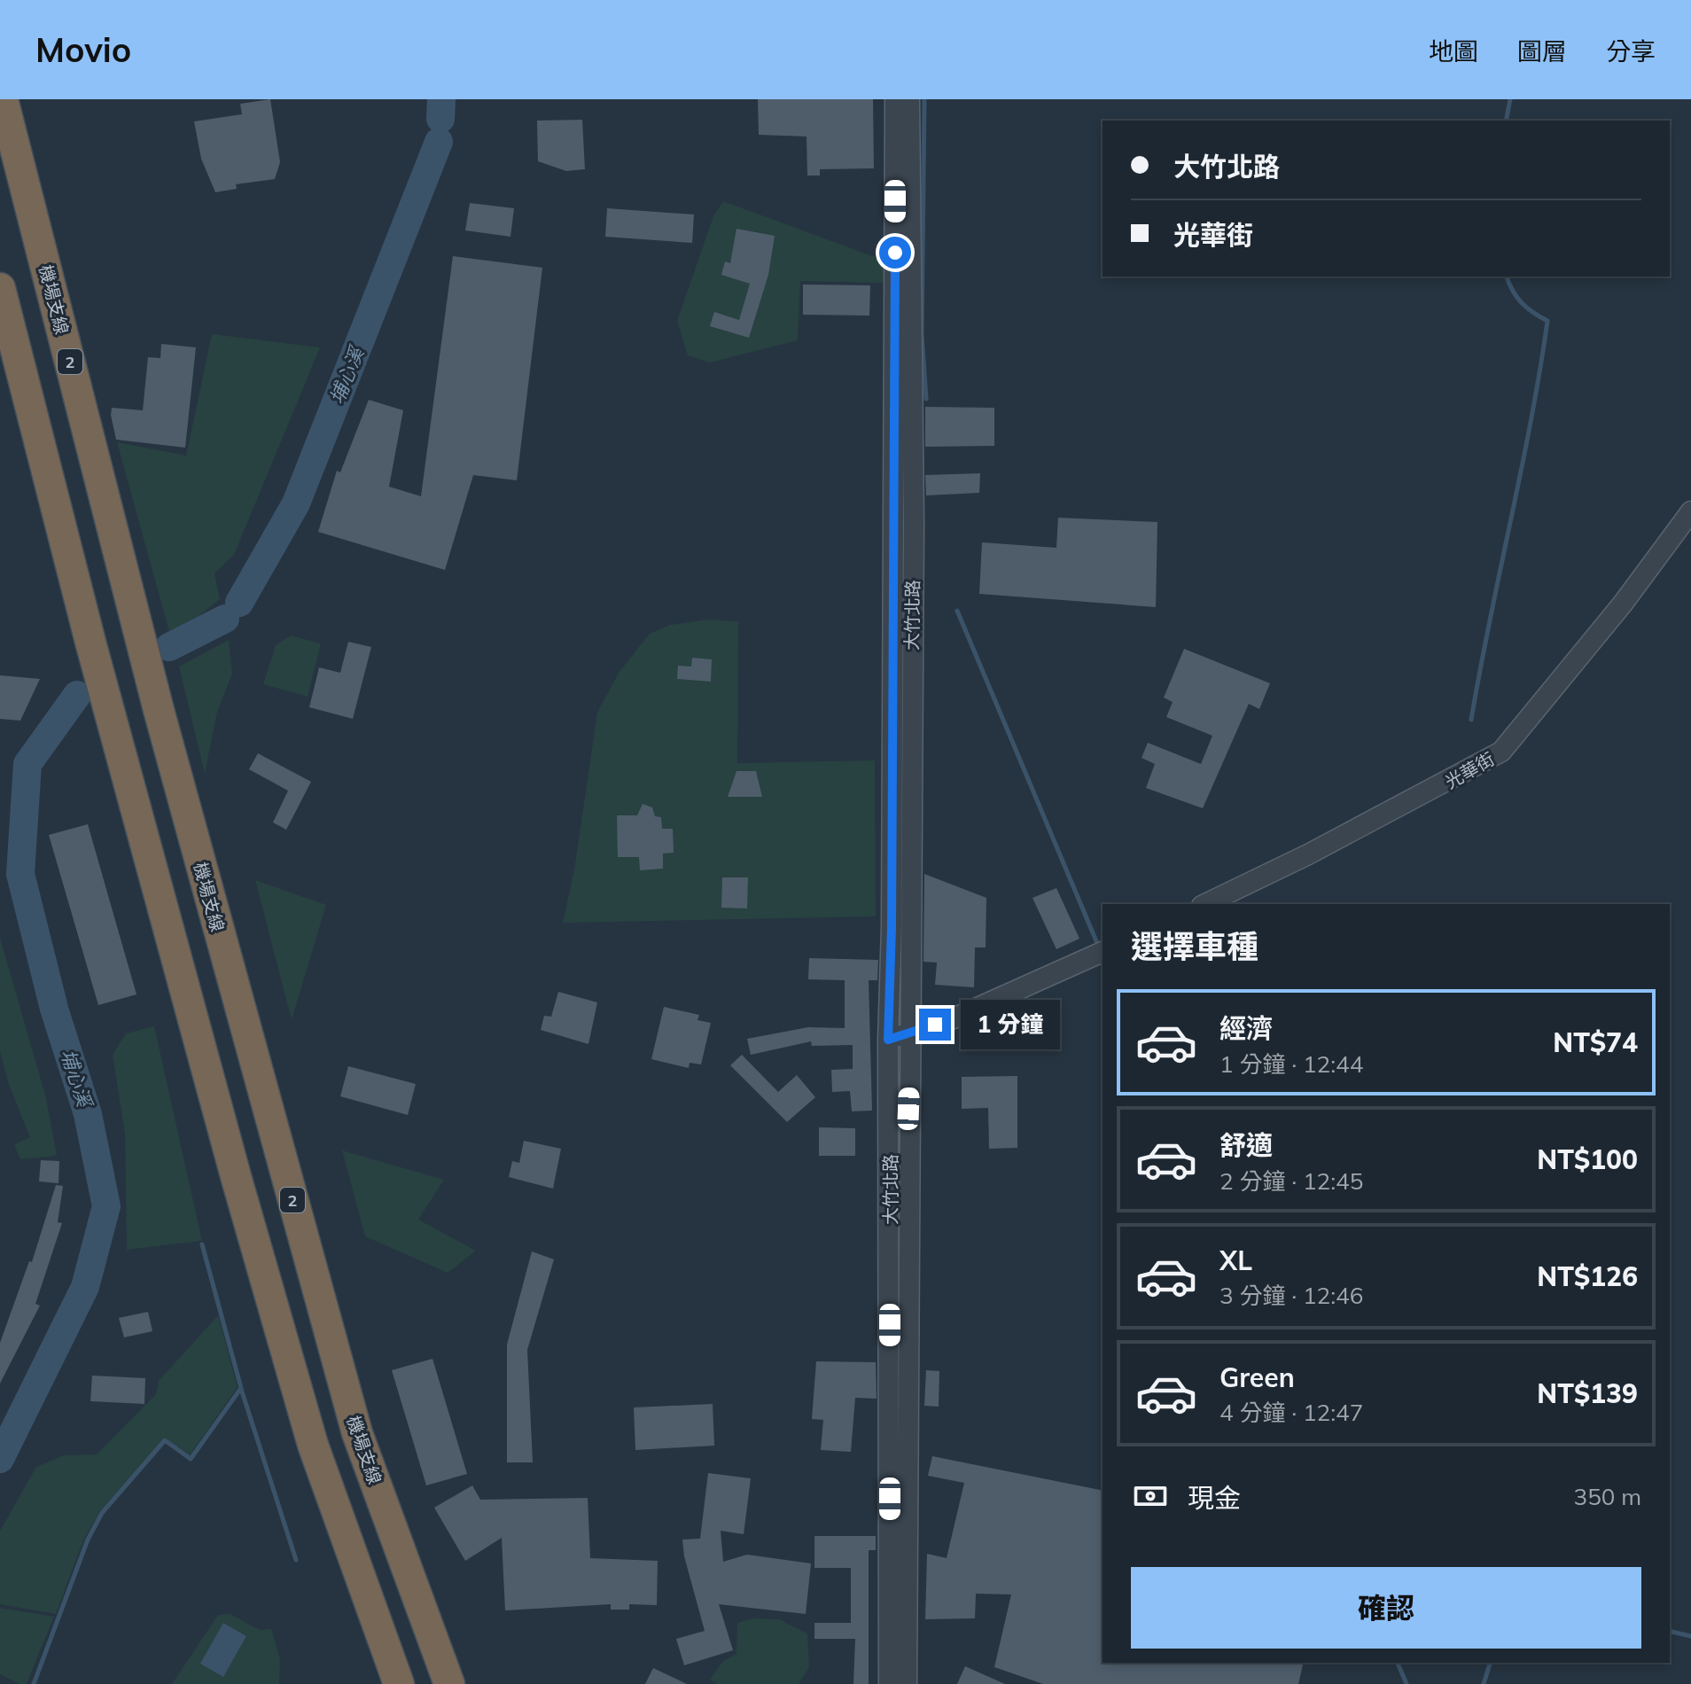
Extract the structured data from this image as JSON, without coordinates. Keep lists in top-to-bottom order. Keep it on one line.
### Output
{"streets":{"highway":["機場支線","2"],"street":["大竹北路","光華街"]},"water":["埔心溪"],"page":{"header":"Movio","nav":["地圖","圖層","分享"],"banner":["大竹北路","光華街"],"heading":"選擇車種","list":[{"name":"經濟","note":"1 分鐘 · 12:44","value":"NT$74"},{"name":"舒適","note":"2 分鐘 · 12:45","value":"NT$100"},{"name":"XL","note":"3 分鐘 · 12:46","value":"NT$126"},{"name":"Green","note":"4 分鐘 · 12:47","value":"NT$139"}],"bubble":"1 分鐘","pay":["現金","350 m"],"buttons":"確認"}}
